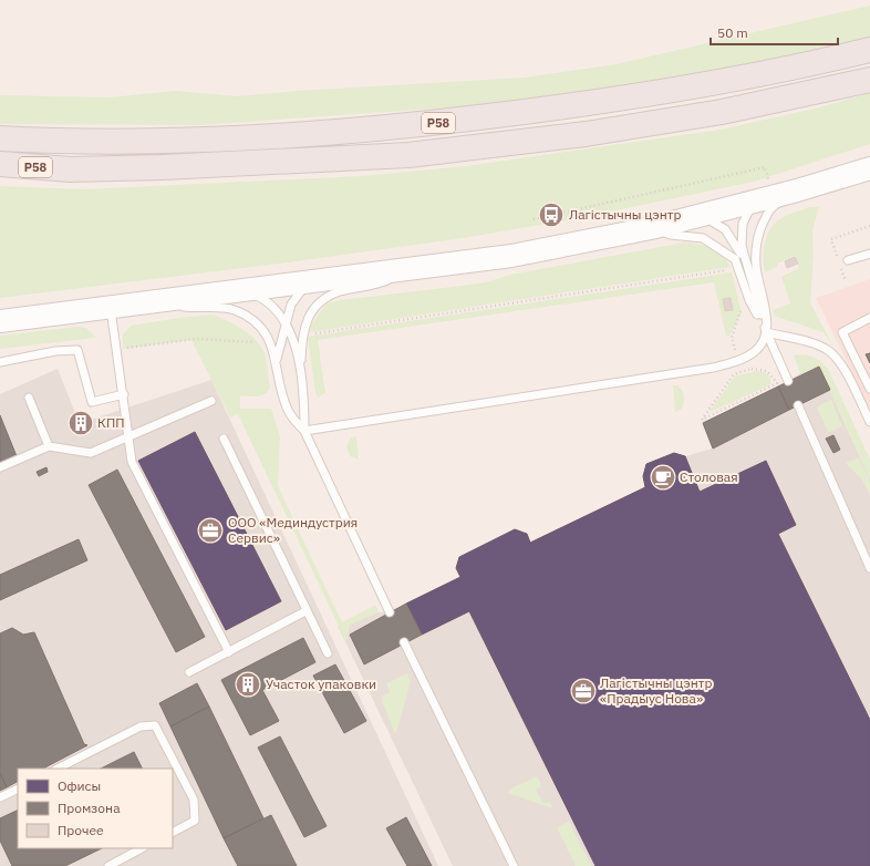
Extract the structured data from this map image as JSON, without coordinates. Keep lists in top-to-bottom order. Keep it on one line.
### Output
{"streets":{"highway":["Р58"]},"places":{"bus stop":["Лагістычны цэнтр"],"building":["КПП","Участок упаковки"],"cafe":["Столовая"],"office":["ООО «Мединдустрия Сервис»","Лагістычны цэнтр «Прадыус Нова»"]},"legend":["Офисы","Промзона","Прочее"],"scale_bar":"50 m"}
